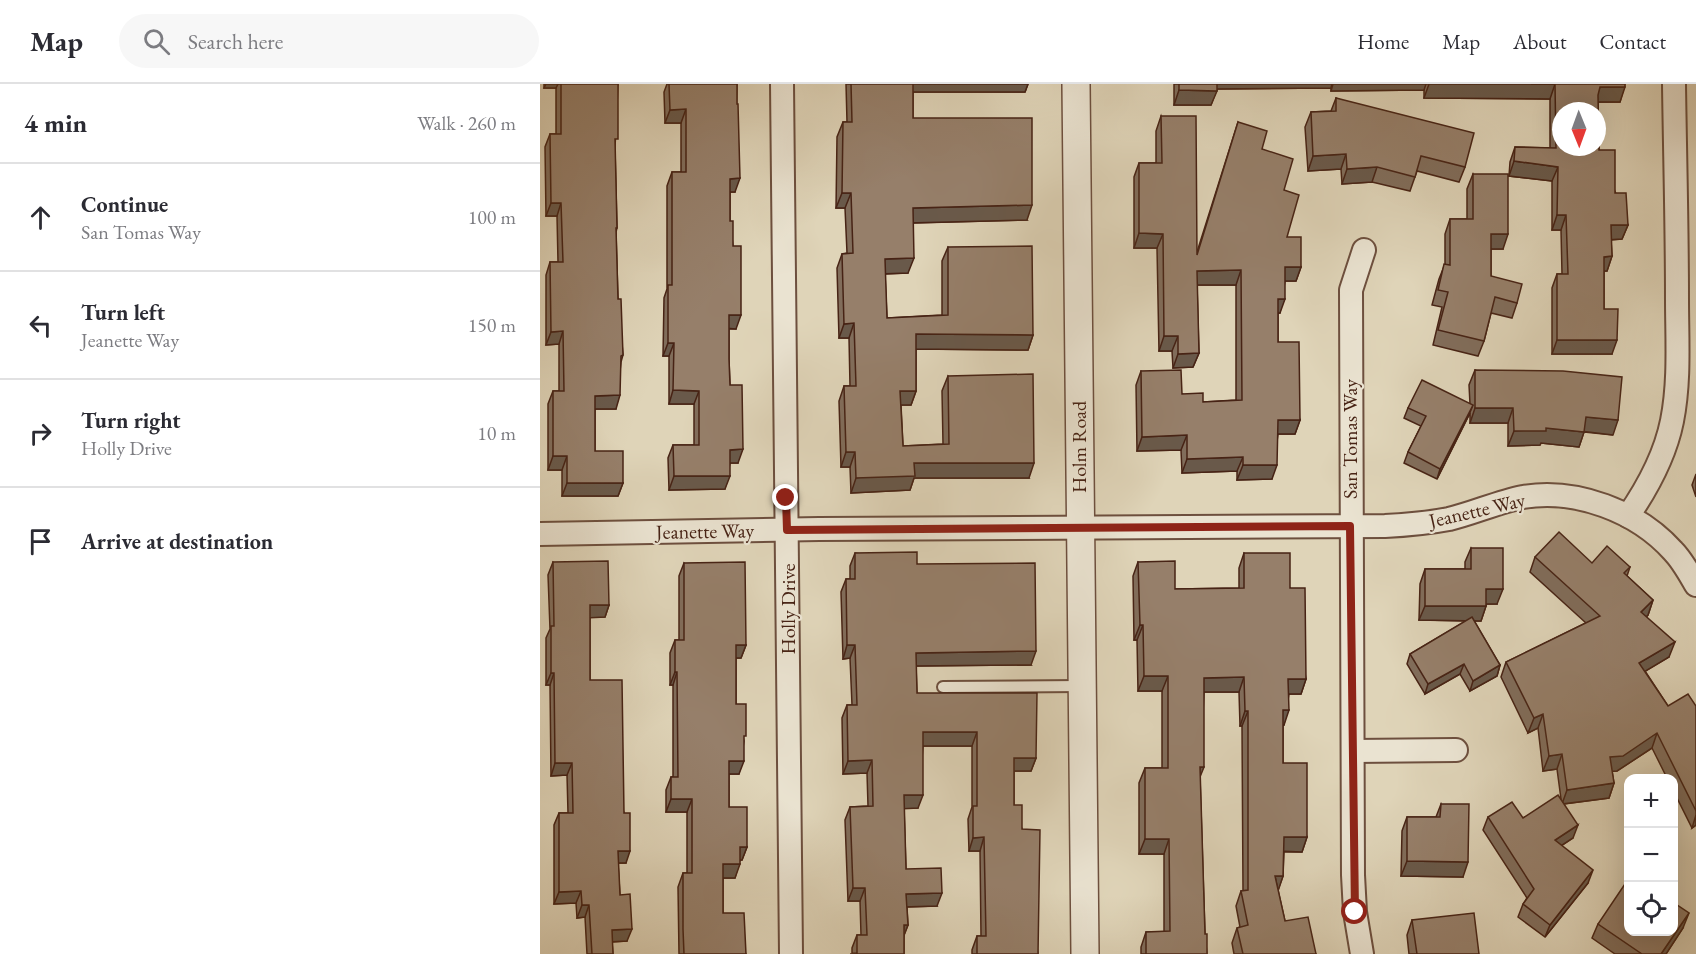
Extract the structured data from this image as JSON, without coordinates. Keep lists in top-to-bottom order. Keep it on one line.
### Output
{"streets":{"street":["San Tomas Way","Holm Road","Jeanette Way","Holly Drive"]},"crossings":[["San Tomas Way","Jeanette Way"],["Holm Road","Jeanette Way"],["Jeanette Way","Holly Drive"]],"north":"bottom","page":{"header":"Map","search":"Search here","nav":["Home","Map","About","Contact"],"heading":["4 min","Walk · 260 m"],"list":[["Continue","San Tomas Way","100 m"],["Turn left","Jeanette Way","150 m"],["Turn right","Holly Drive","10 m"],"Arrive at destination"],"map_buttons":["+","−"]}}
